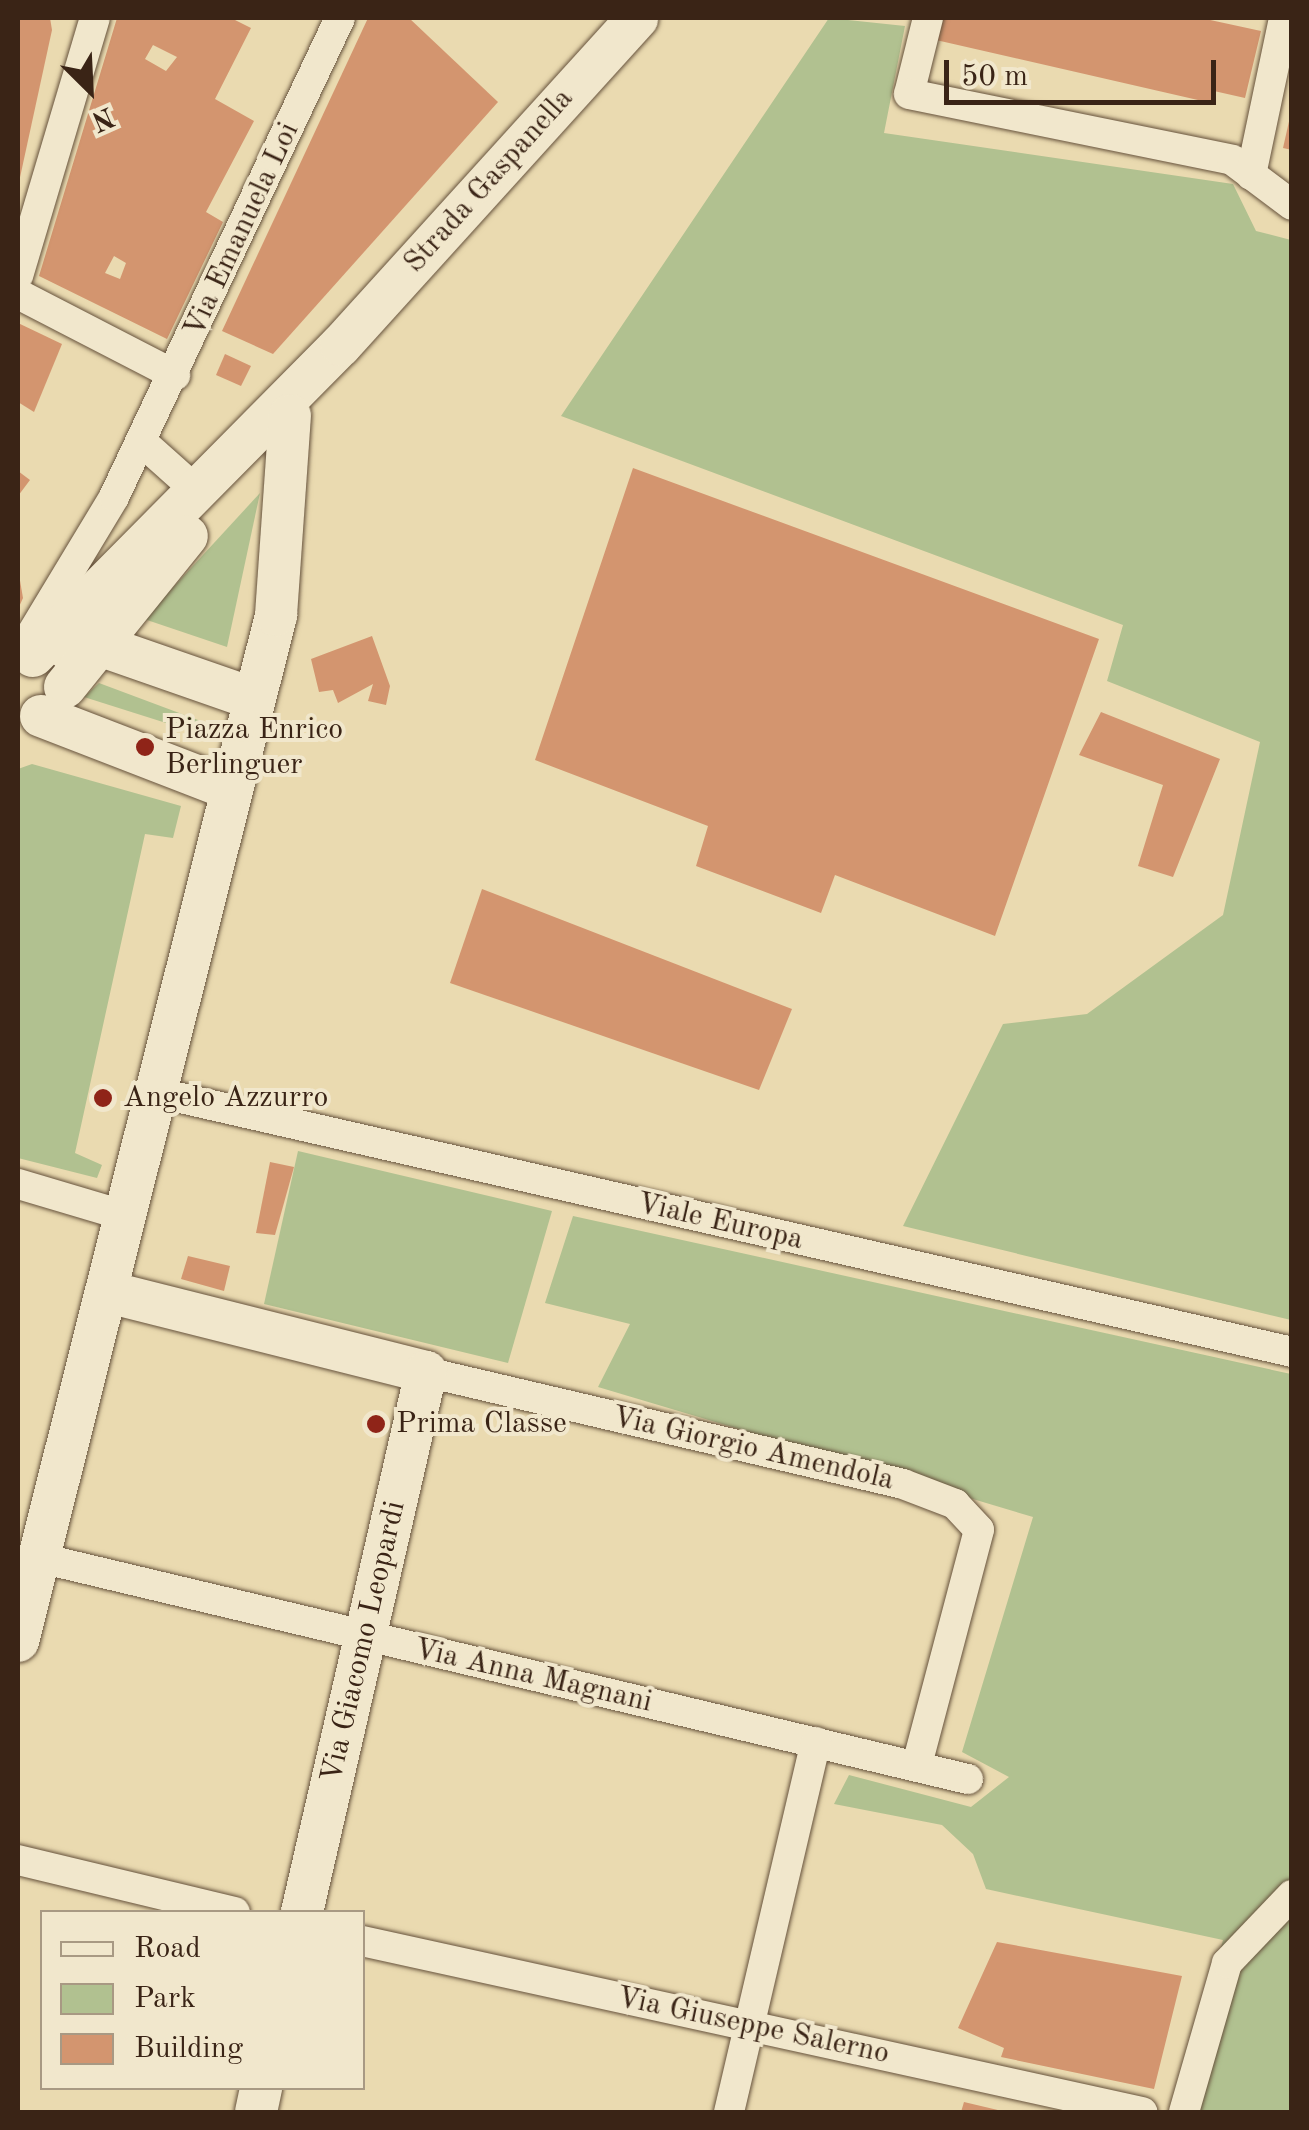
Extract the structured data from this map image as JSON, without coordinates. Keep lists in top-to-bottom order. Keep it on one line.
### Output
{"streets":{"street":["Strada Gaspanella","Via Emanuela Loi","Viale Europa","Via Giorgio Amendola","Via Giacomo Leopardi","Via Anna Magnani","Via Giuseppe Salerno"]},"crossings":[["Strada Gaspanella","Via Emanuela Loi"],["Via Giorgio Amendola","Via Giacomo Leopardi"],["Via Giorgio Amendola","Via Anna Magnani"],["Via Giacomo Leopardi","Via Anna Magnani"]],"places":["Piazza Enrico Berlinguer","Angelo Azzurro","Prima Classe"],"legend":["Road","Park","Building"],"scale_bar":"50 m","north":"bottom right"}
